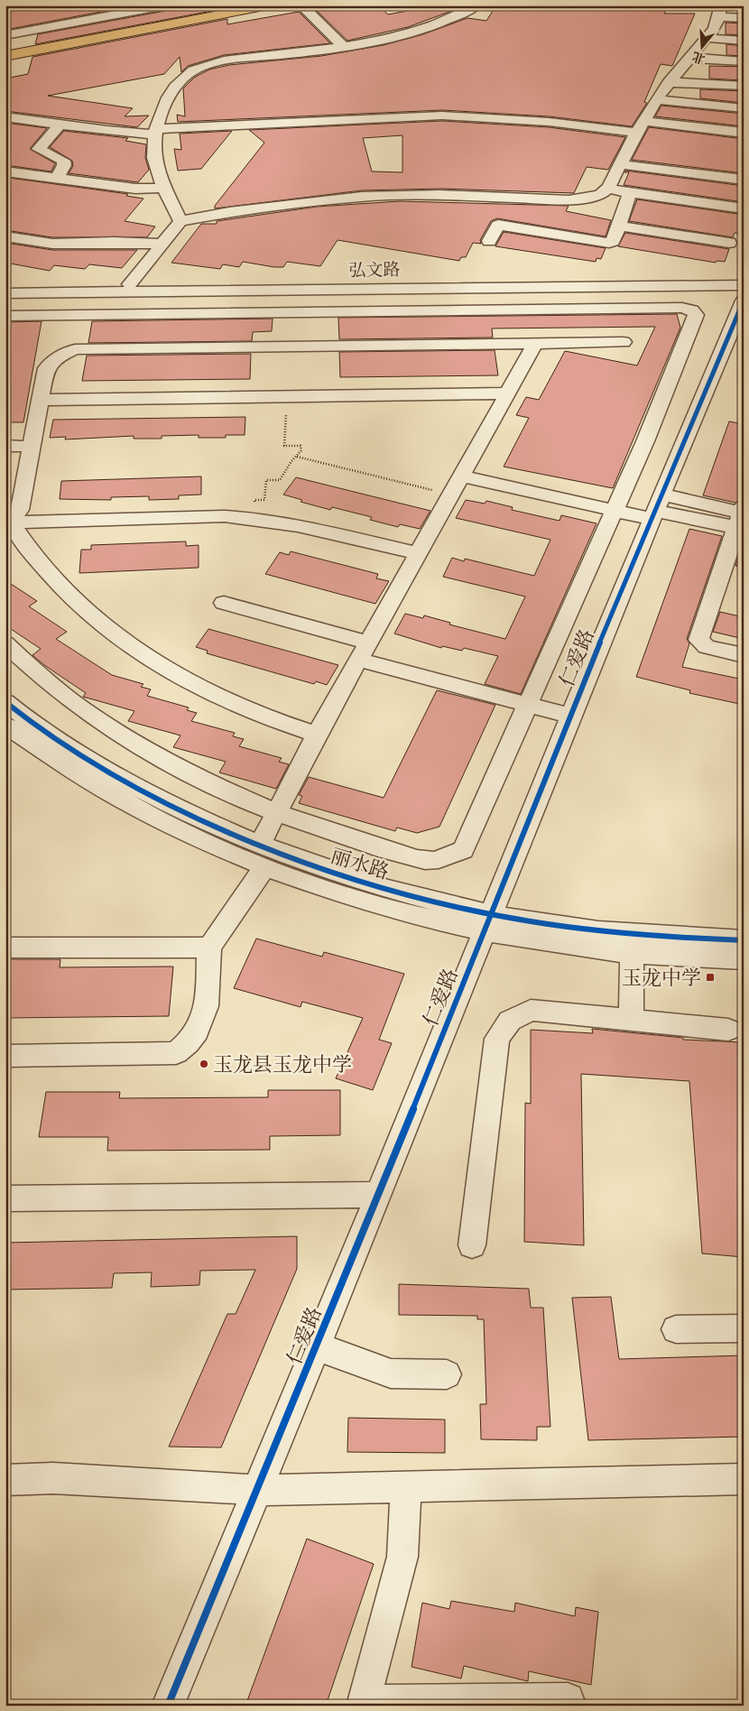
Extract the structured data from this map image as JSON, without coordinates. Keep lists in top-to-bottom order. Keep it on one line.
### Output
{"streets":{"street":["弘文路","仁爱路","丽水路"]},"crossings":[["仁爱路","丽水路"]],"places":{"transit":["玉龙中学"],"other":["玉龙县玉龙中学"]},"north":"bottom"}
